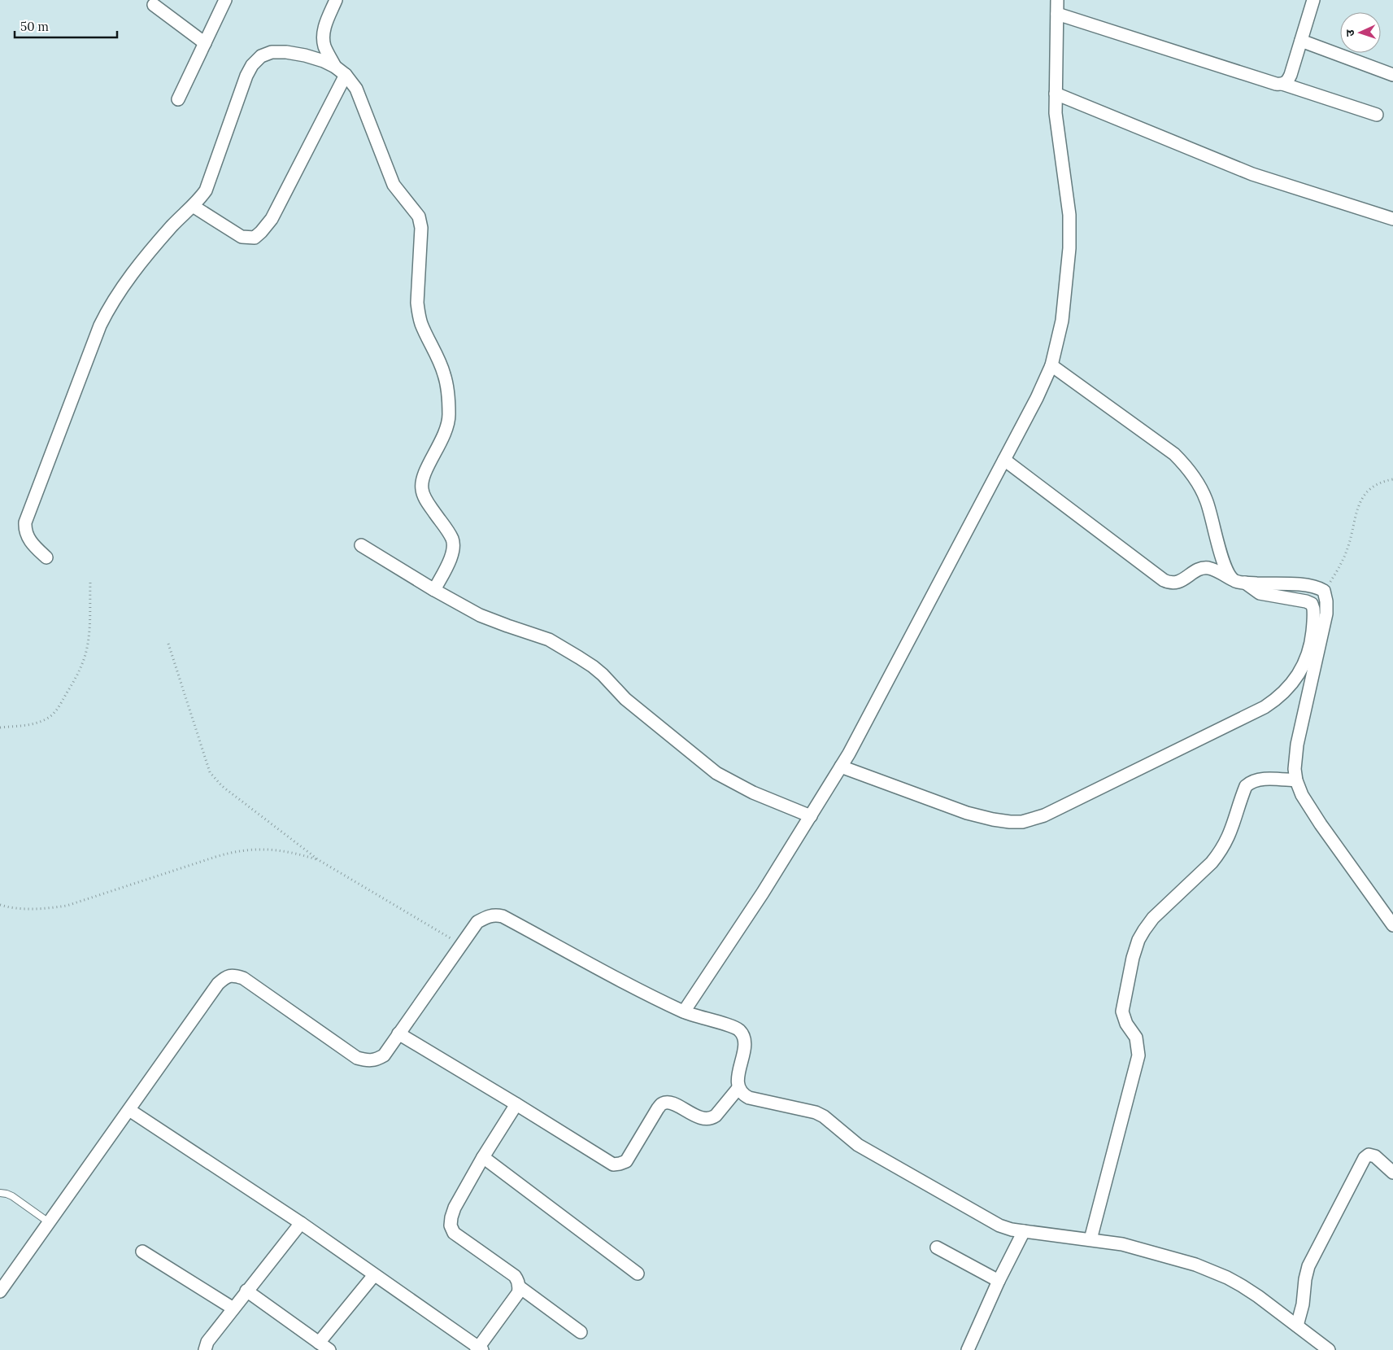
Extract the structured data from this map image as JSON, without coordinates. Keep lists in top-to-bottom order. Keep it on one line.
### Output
{"scale_bar":"50 m","north":"left"}
